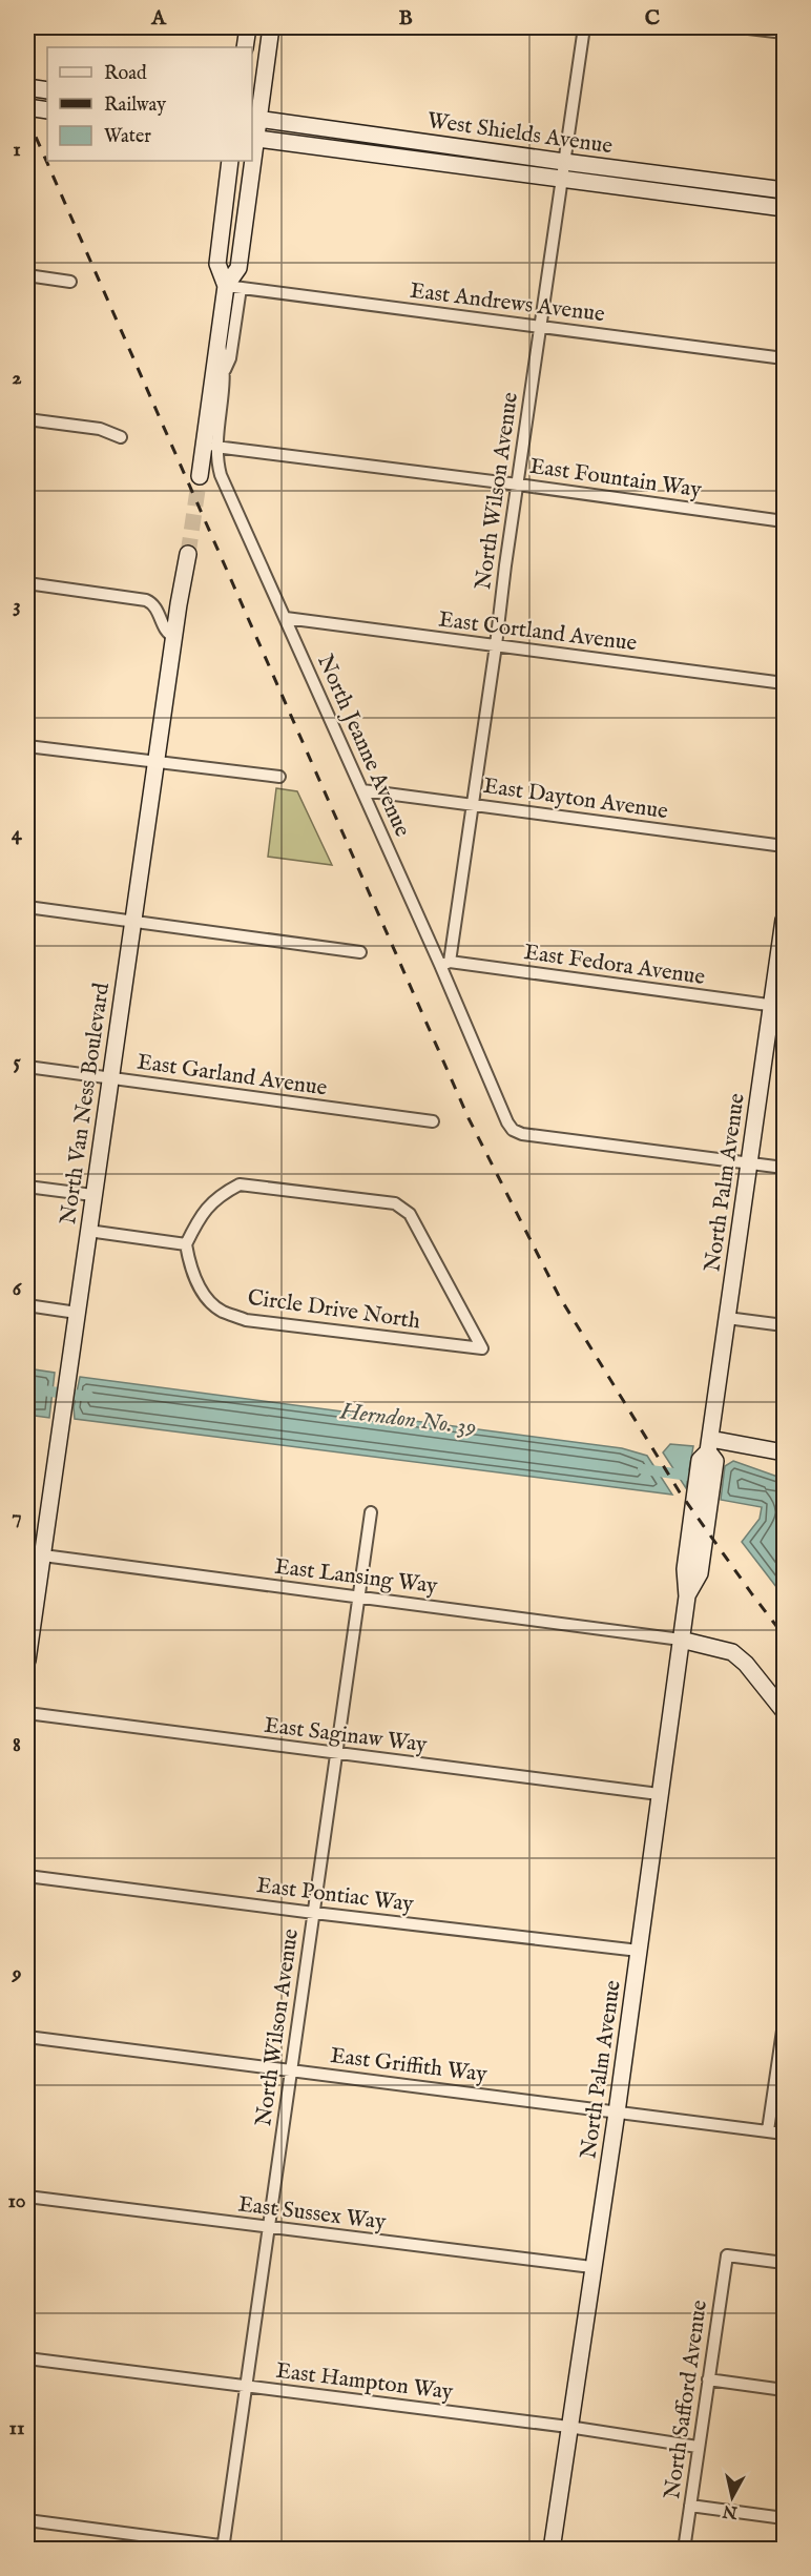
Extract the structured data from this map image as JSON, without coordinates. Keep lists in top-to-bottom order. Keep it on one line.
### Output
{"streets":{"main road":["West Shields Avenue","North Van Ness Boulevard","North Palm Avenue"],"street":["East Andrews Avenue","East Fountain Way","North Wilson Avenue","East Cortland Avenue","North Jeanne Avenue","East Dayton Avenue","East Fedora Avenue","East Garland Avenue","Circle Drive North","East Lansing Way","East Saginaw Way","East Pontiac Way","East Griffith Way","East Sussex Way","East Hampton Way","North Safford Avenue"]},"crossings":[["West Shields Avenue","North Wilson Avenue"],["East Andrews Avenue","North Wilson Avenue"],["East Andrews Avenue","North Jeanne Avenue"],["East Fountain Way","North Wilson Avenue"],["East Fountain Way","North Jeanne Avenue"],["North Wilson Avenue","East Cortland Avenue"],["North Wilson Avenue","North Jeanne Avenue"],["North Wilson Avenue","East Dayton Avenue"],["North Wilson Avenue","East Fedora Avenue"],["North Wilson Avenue","East Lansing Way"],["North Wilson Avenue","East Saginaw Way"],["North Wilson Avenue","East Pontiac Way"],["North Wilson Avenue","East Griffith Way"],["North Wilson Avenue","East Sussex Way"],["North Wilson Avenue","East Hampton Way"],["East Cortland Avenue","North Jeanne Avenue"],["North Jeanne Avenue","East Dayton Avenue"],["North Jeanne Avenue","East Fedora Avenue"],["North Jeanne Avenue","North Palm Avenue"],["East Fedora Avenue","North Palm Avenue"],["East Garland Avenue","North Van Ness Boulevard"],["North Van Ness Boulevard","East Lansing Way"],["North Palm Avenue","East Lansing Way"],["North Palm Avenue","East Saginaw Way"],["North Palm Avenue","East Pontiac Way"],["North Palm Avenue","East Griffith Way"],["North Palm Avenue","East Sussex Way"],["North Palm Avenue","East Hampton Way"],["East Hampton Way","North Safford Avenue"]],"water":["Herndon No. 39"],"legend":["Road","Railway","Water"],"north":"bottom","grid":{"columns":["A","B","C"],"rows":["1","2","3","4","5","6","7","8","9","10","11"]}}
